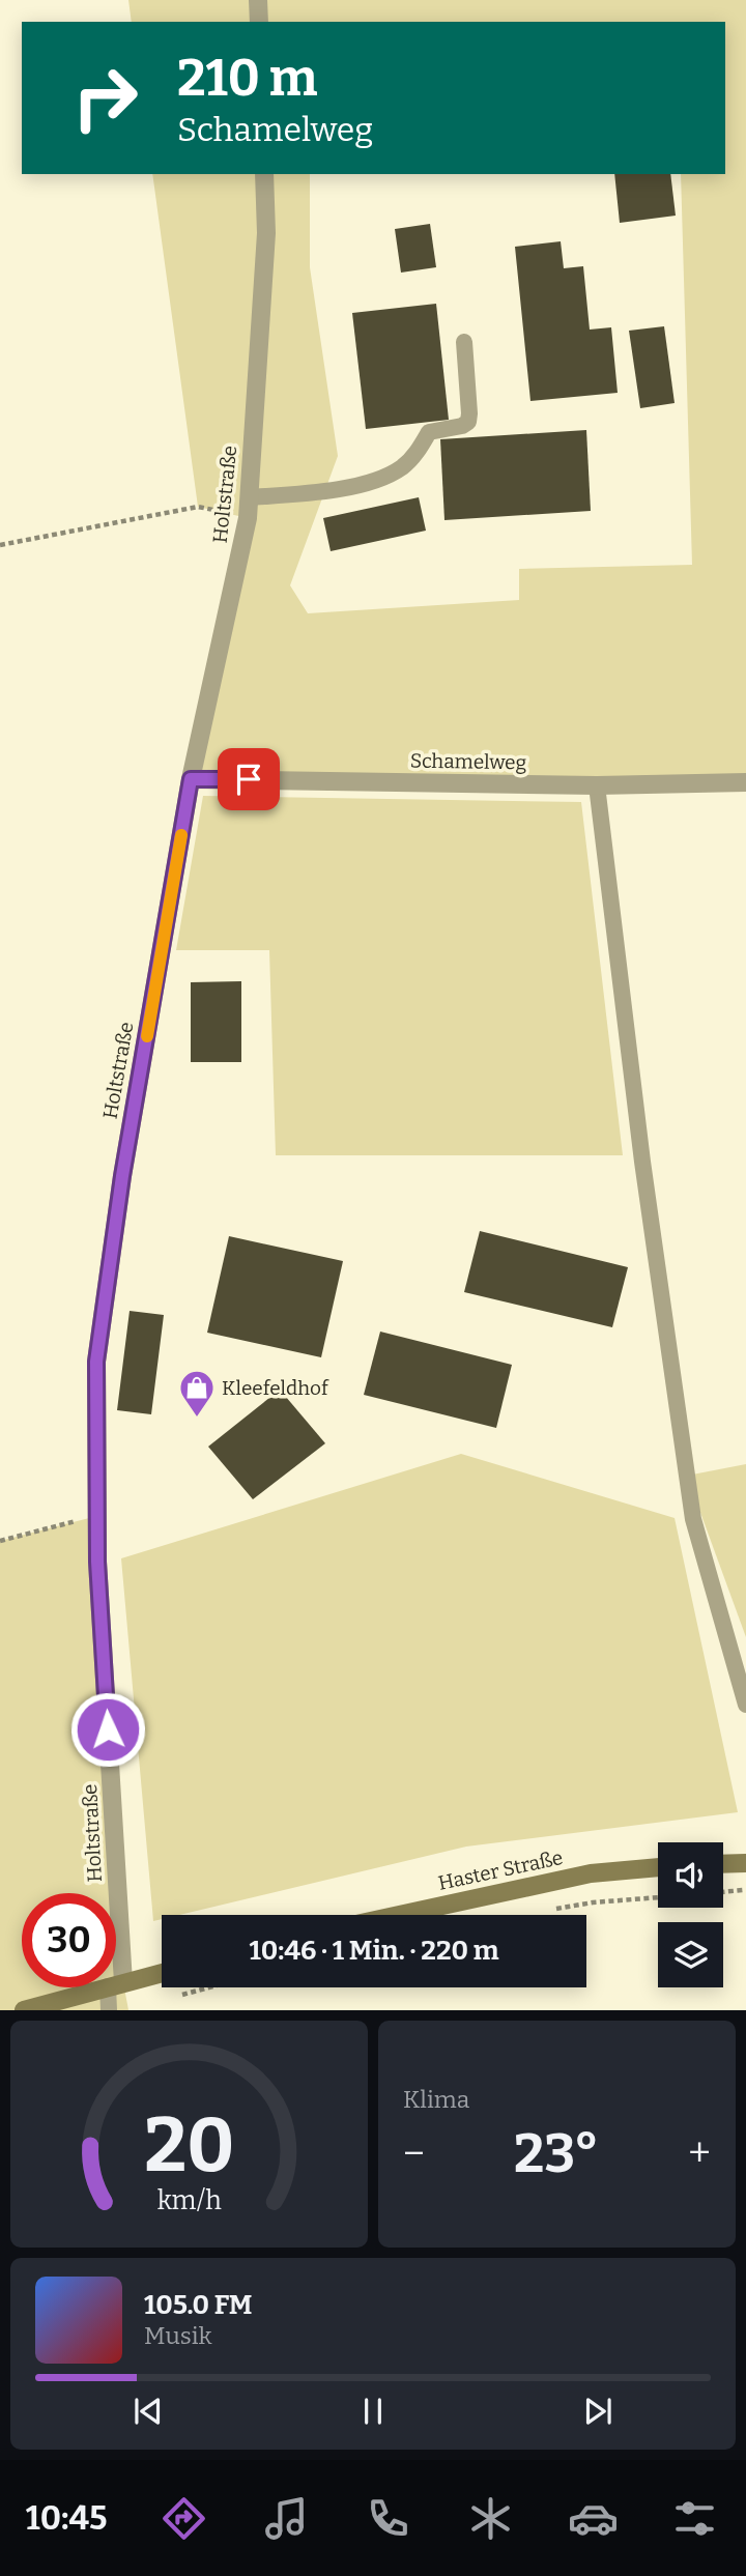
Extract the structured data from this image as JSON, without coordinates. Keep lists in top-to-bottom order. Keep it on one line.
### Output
{"streets":{"main road":["Haster Straße"],"street":["Holtstraße","Schamelweg"]},"crossings":[["Holtstraße","Schamelweg"]],"places":{"shop":["Kleefeldhof"]},"page":{"turn":["210 m","Schamelweg"],"limit":"30","trip":"10:46 · 1 Min. · 220 m","tile":"Klima","heat":["−","23°","+"],"song":["105.0 FM","Musik"],"tabs":"10:45","gauge":["20","km/h"]}}
